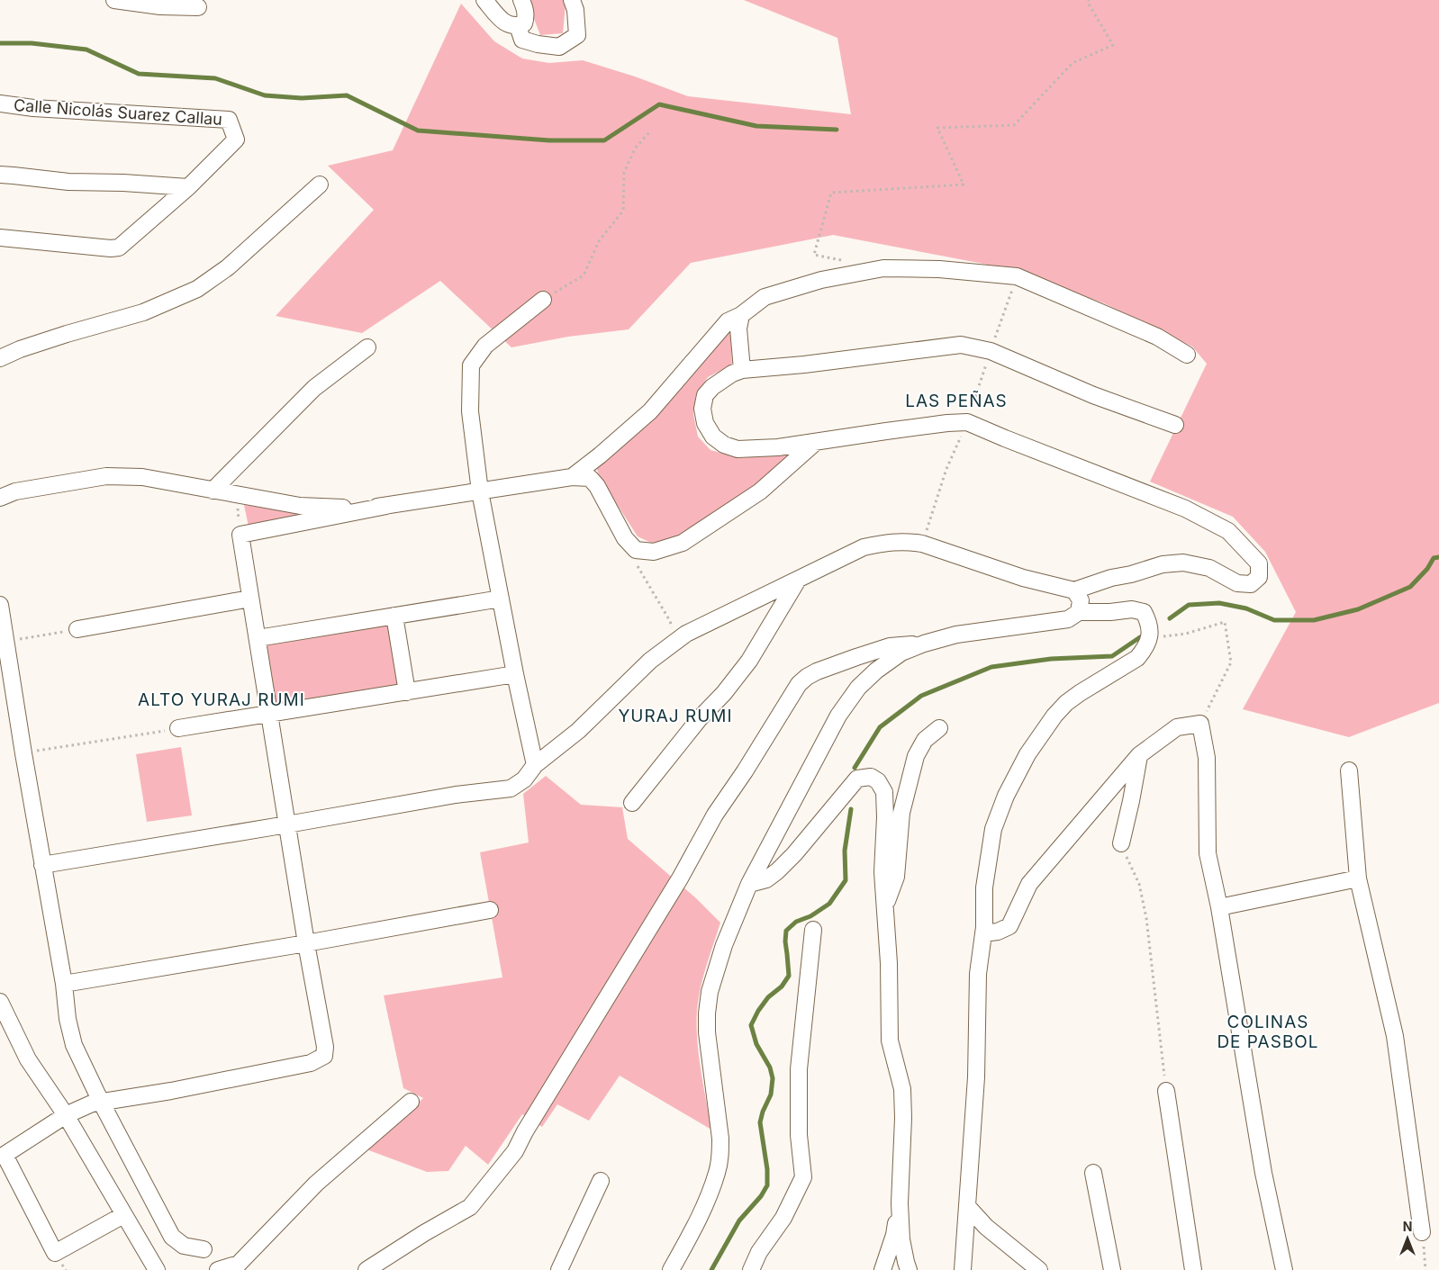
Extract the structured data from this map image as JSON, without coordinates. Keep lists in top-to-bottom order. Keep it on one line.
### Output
{"streets":{"street":["Calle Nicolás Suarez Callau"]},"districts":["LAS PEÑAS","ALTO YURAJ RUMI","YURAJ RUMI","COLINAS DE PASBOL"],"north":"top"}
